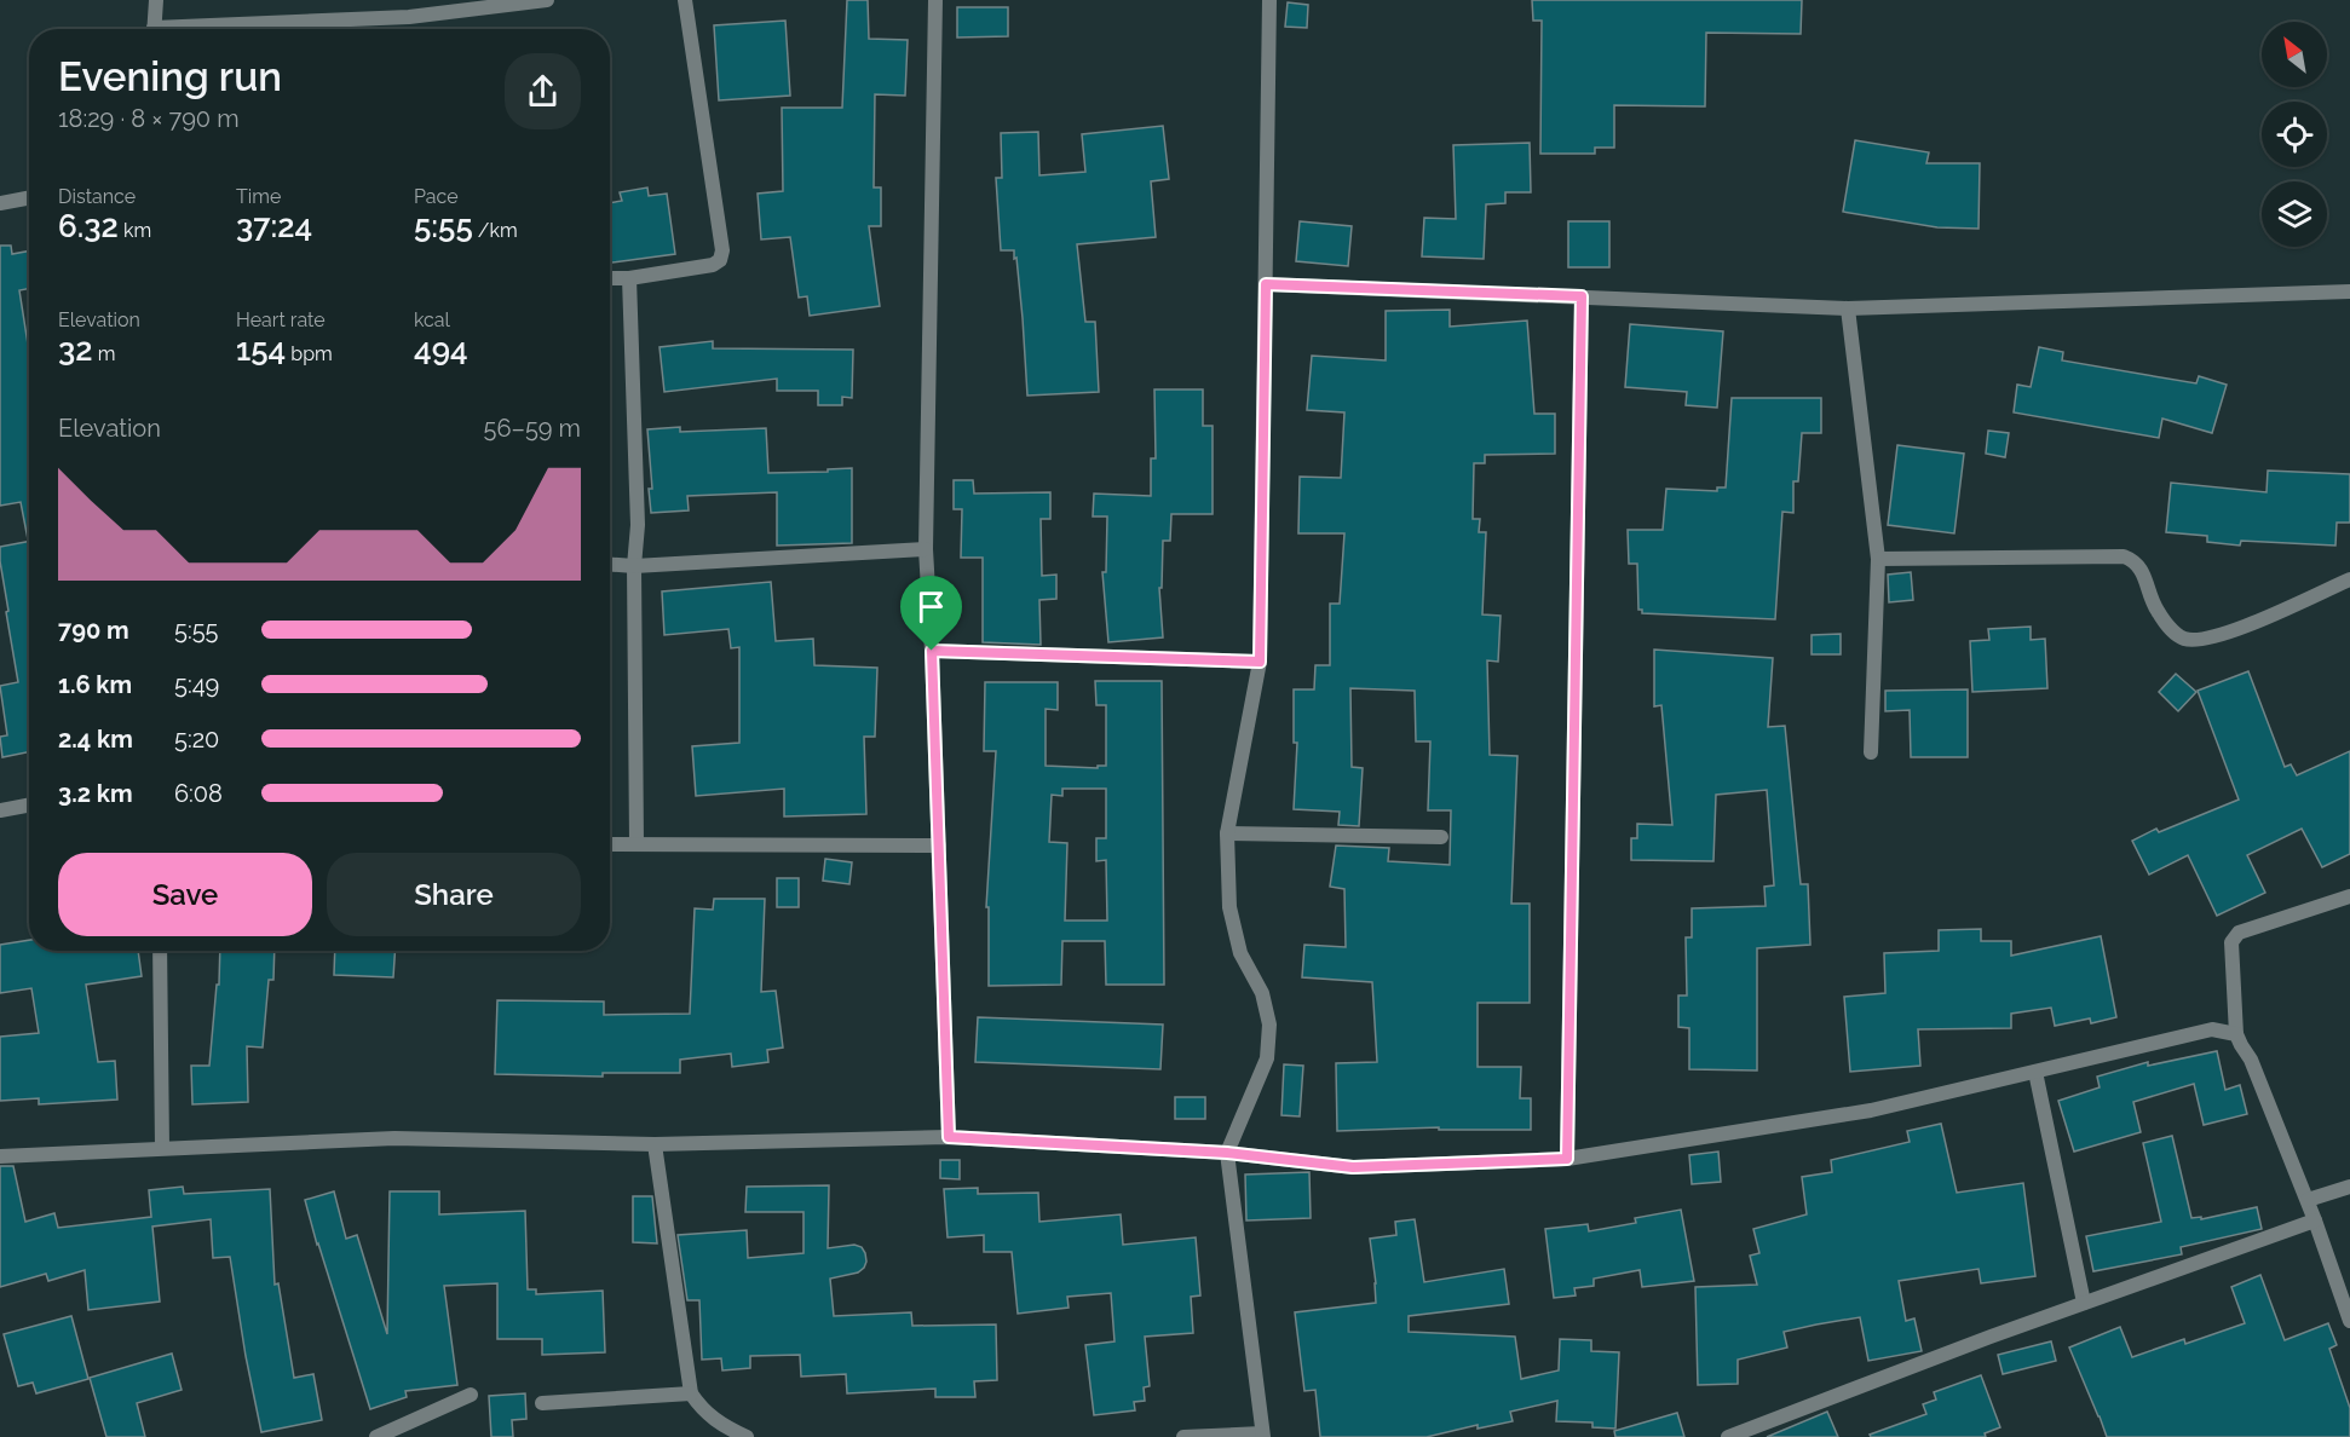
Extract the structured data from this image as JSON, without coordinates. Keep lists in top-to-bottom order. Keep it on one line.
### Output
{"north":"top left","page":{"heading":["Evening run","18:29 · 8 × 790 m"],"stats":[["Distance","6.32 km"],["Time","37:24"],["Pace","5:55 /km"],["Elevation","32 m"],["Heart rate","154 bpm"],["kcal","494"]],"chart":["Elevation","56–59 m"],"list":[{"name":"790 m","note":"5:55"},{"name":"1.6 km","note":"5:49"},{"name":"2.4 km","note":"5:20"},{"name":"3.2 km","note":"6:08"}],"buttons":["Save","Share"]}}
